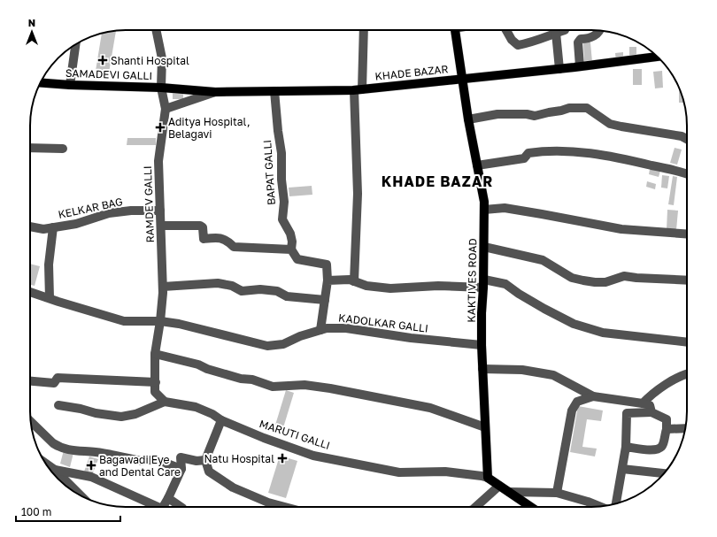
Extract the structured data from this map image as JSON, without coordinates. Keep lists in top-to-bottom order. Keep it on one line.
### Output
{"streets":{"main road":["KHADE BAZAR","SAMADEVI GALLI","KAKTIVES ROAD"],"street":["BAPAT GALLI","RAMDEV GALLI","KELKAR BAG","KADOLKAR GALLI","MARUTI GALLI"]},"crossings":[["KHADE BAZAR","SAMADEVI GALLI"],["KHADE BAZAR","BAPAT GALLI"],["KHADE BAZAR","RAMDEV GALLI"],["KHADE BAZAR","KAKTIVES ROAD"],["SAMADEVI GALLI","RAMDEV GALLI"],["RAMDEV GALLI","KELKAR BAG"],["RAMDEV GALLI","KADOLKAR GALLI"],["KAKTIVES ROAD","KADOLKAR GALLI"],["KAKTIVES ROAD","MARUTI GALLI"]],"districts":["KHADE BAZAR"],"places":{"health":["Shanti Hospital","Aditya Hospital, Belagavi","Natu Hospital","Bagawadi Eye and Dental Care"]},"scale_bar":"100 m","north":"top"}
